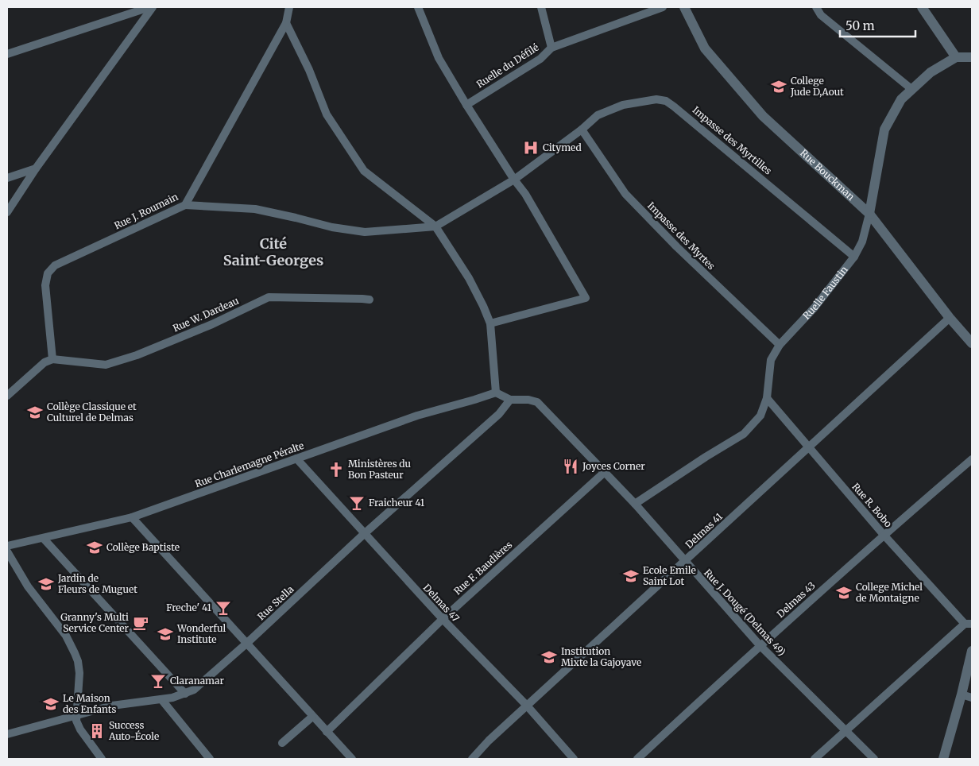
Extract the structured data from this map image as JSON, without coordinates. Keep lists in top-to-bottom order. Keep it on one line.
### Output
{"streets":{"street":["Ruelle du Défilé","Impasse des Myrtilles","Rue Bouckman","Rue J. Roumain","Impasse des Myrtes","Ruelle Faustin","Rue W. Dardeau","Rue Charlemagne Péralte","Rue R. Bobo","Delmas 41","Rue F. Baudières","Delmas 43","Rue Stella","Delmas 47","Rue J. Dougé (Delmas 49)"]},"crossings":[["Impasse des Myrtilles","Impasse des Myrtes"],["Impasse des Myrtilles","Ruelle Faustin"],["Rue Bouckman","Ruelle Faustin"],["Rue Bouckman","Delmas 41"],["Rue J. Roumain","Rue W. Dardeau"],["Impasse des Myrtes","Ruelle Faustin"],["Ruelle Faustin","Rue R. Bobo"],["Ruelle Faustin","Rue J. Dougé (Delmas 49)"],["Rue Charlemagne Péralte","Delmas 47"],["Rue Charlemagne Péralte","Rue J. Dougé (Delmas 49)"],["Rue R. Bobo","Delmas 41"],["Rue R. Bobo","Delmas 43"],["Delmas 41","Delmas 47"],["Delmas 41","Rue J. Dougé (Delmas 49)"],["Rue F. Baudières","Delmas 47"],["Rue F. Baudières","Rue J. Dougé (Delmas 49)"],["Delmas 43","Rue J. Dougé (Delmas 49)"],["Rue Stella","Delmas 47"],["Rue Stella","Rue J. Dougé (Delmas 49)"]],"districts":["Cité Saint-Georges"],"places":{"school or university":["College Jude D,Aout","Collège Classique et Culturel de Delmas","Collège Baptiste","Ecole Emile Saint Lot","Jardin de Fleurs de Muguet","College Michel de Montaigne","Wonderful Institute","Institution Mixte la Gajoyave","Le Maison des Enfants"],"hospital":["Citymed"],"restaurant":["Joyces Corner"],"church":["Ministères du Bon Pasteur"],"bar":["Fraicheur 41","Freche' 41","Claranamar"],"cafe":["Granny's Multi Service Center"],"building":["Success Auto-École"]},"scale_bar":"50 m"}
